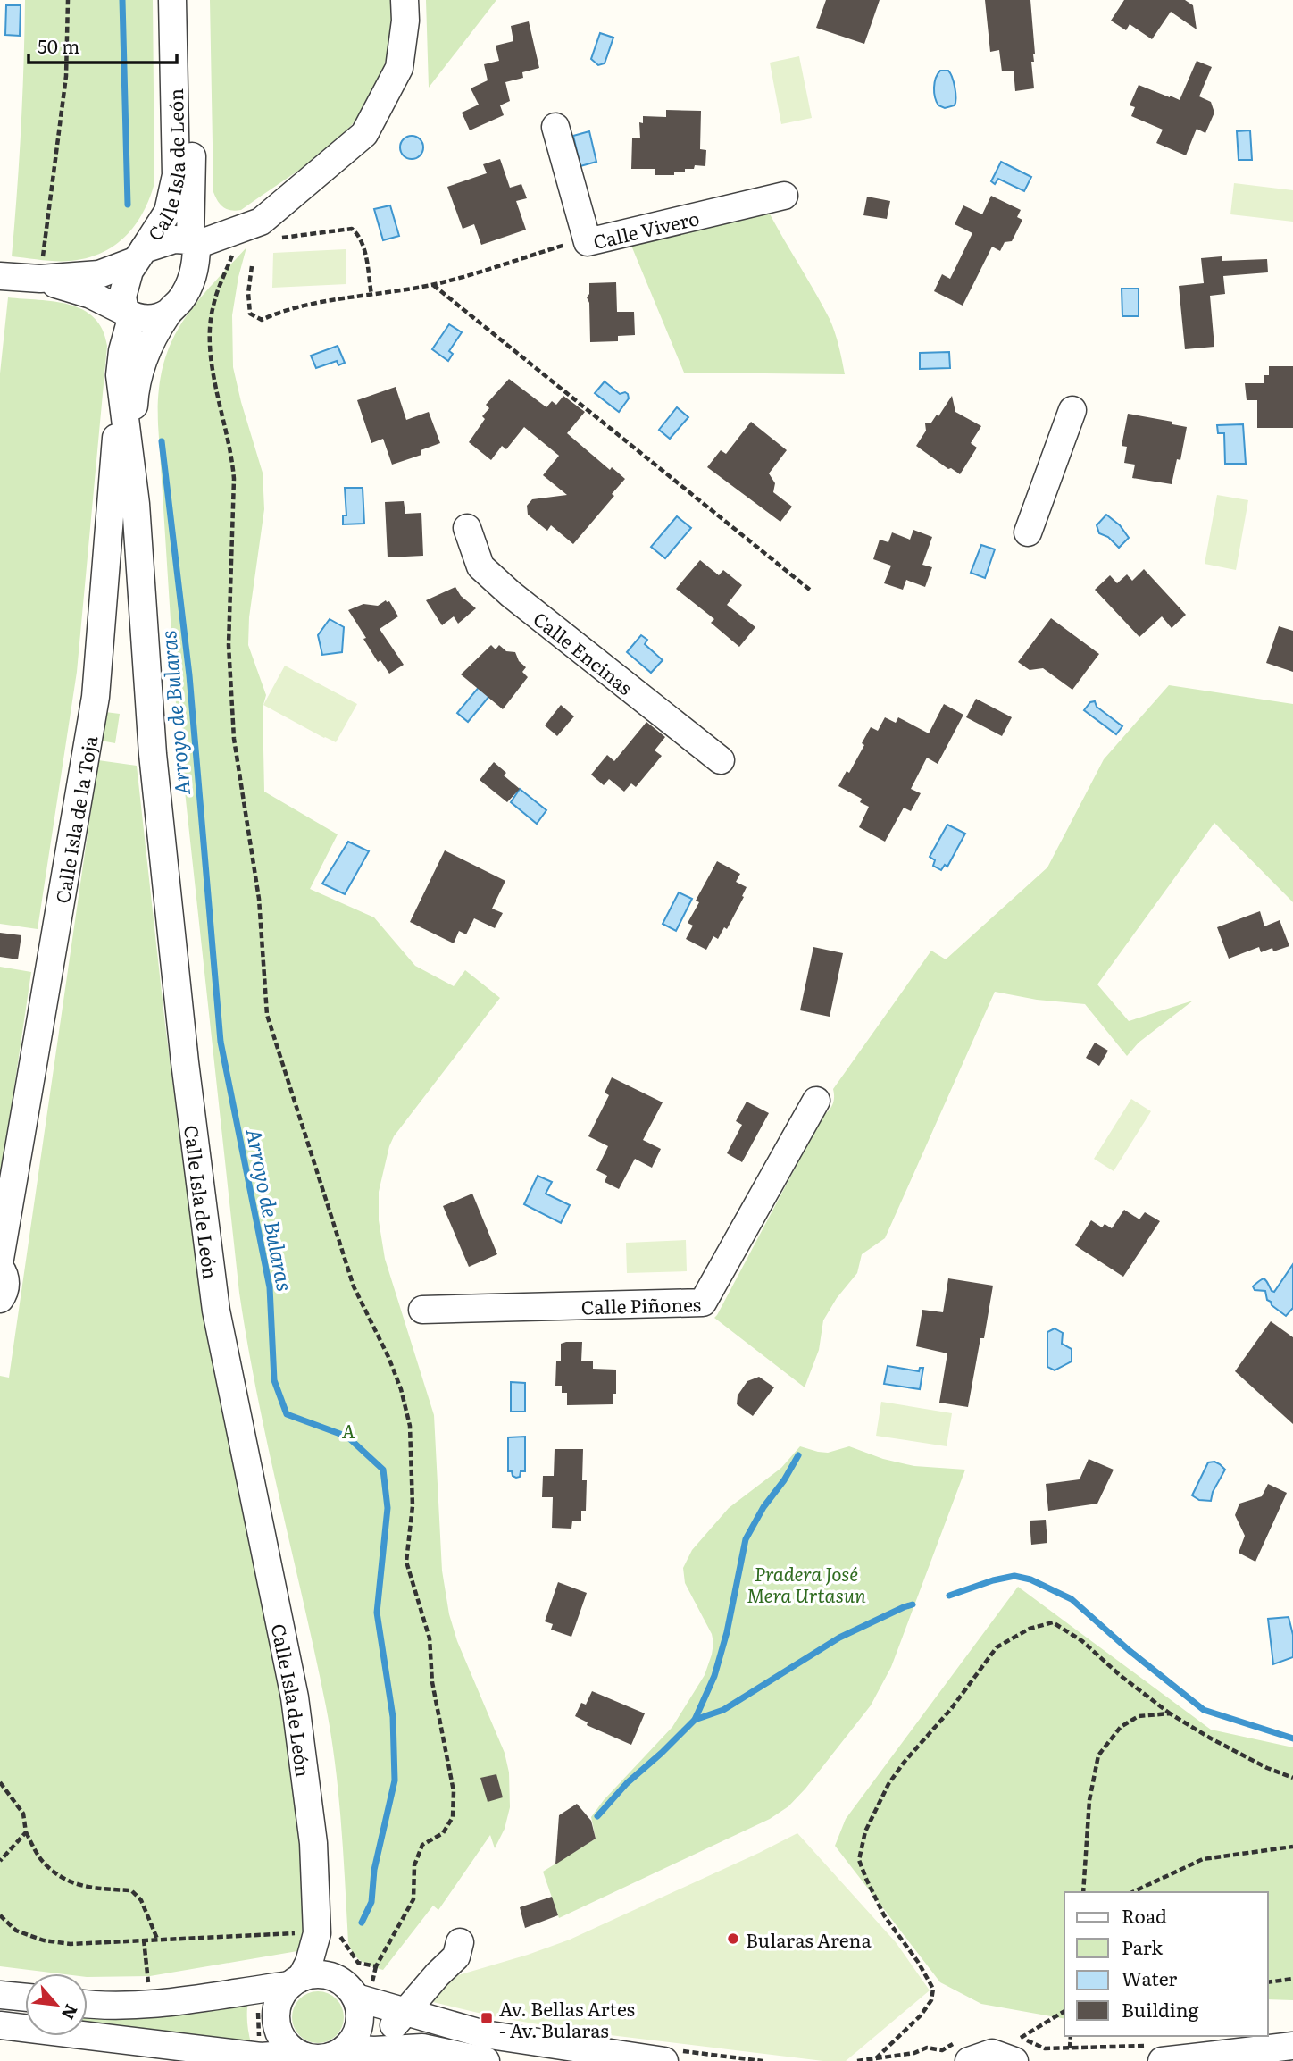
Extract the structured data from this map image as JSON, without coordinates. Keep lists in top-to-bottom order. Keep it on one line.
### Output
{"streets":{"street":["Calle Isla de León","Calle Vivero","Calle Encinas","Calle Isla de la Toja","Calle Piñones"]},"crossings":[["Calle Isla de León","Calle Isla de la Toja"]],"water":["Arroyo de Bularas"],"parks":["A","Pradera José Mera Urtasun"],"places":{"other":["Bularas Arena"],"transit":["Av. Bellas Artes - Av. Bularas"]},"legend":["Road","Park","Water","Building"],"scale_bar":"50 m","north":"bottom right"}
